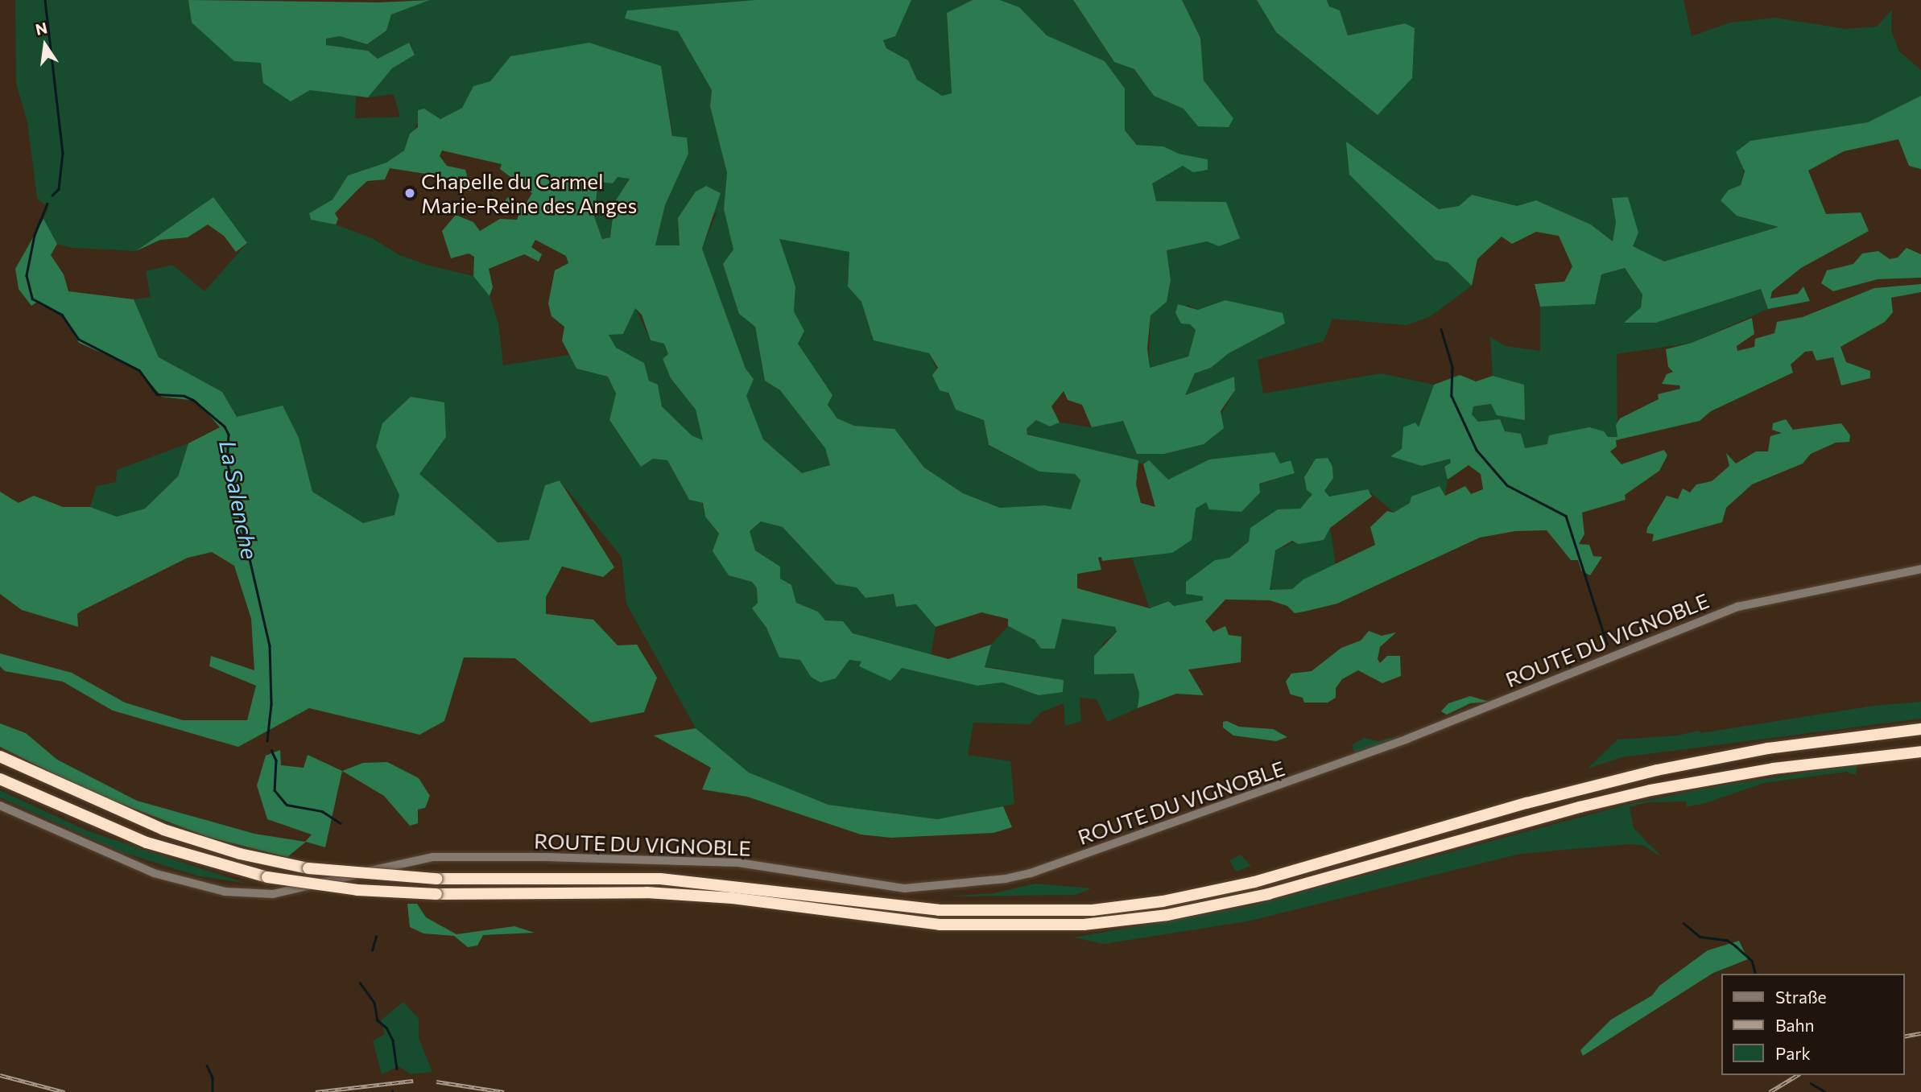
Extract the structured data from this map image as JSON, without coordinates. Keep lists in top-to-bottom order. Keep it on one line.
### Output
{"streets":{"street":["ROUTE DU VIGNOBLE"]},"water":["La Salenche"],"places":["Chapelle du Carmel Marie-Reine des Anges"],"legend":["Straße","Bahn","Park"],"north":"top"}
